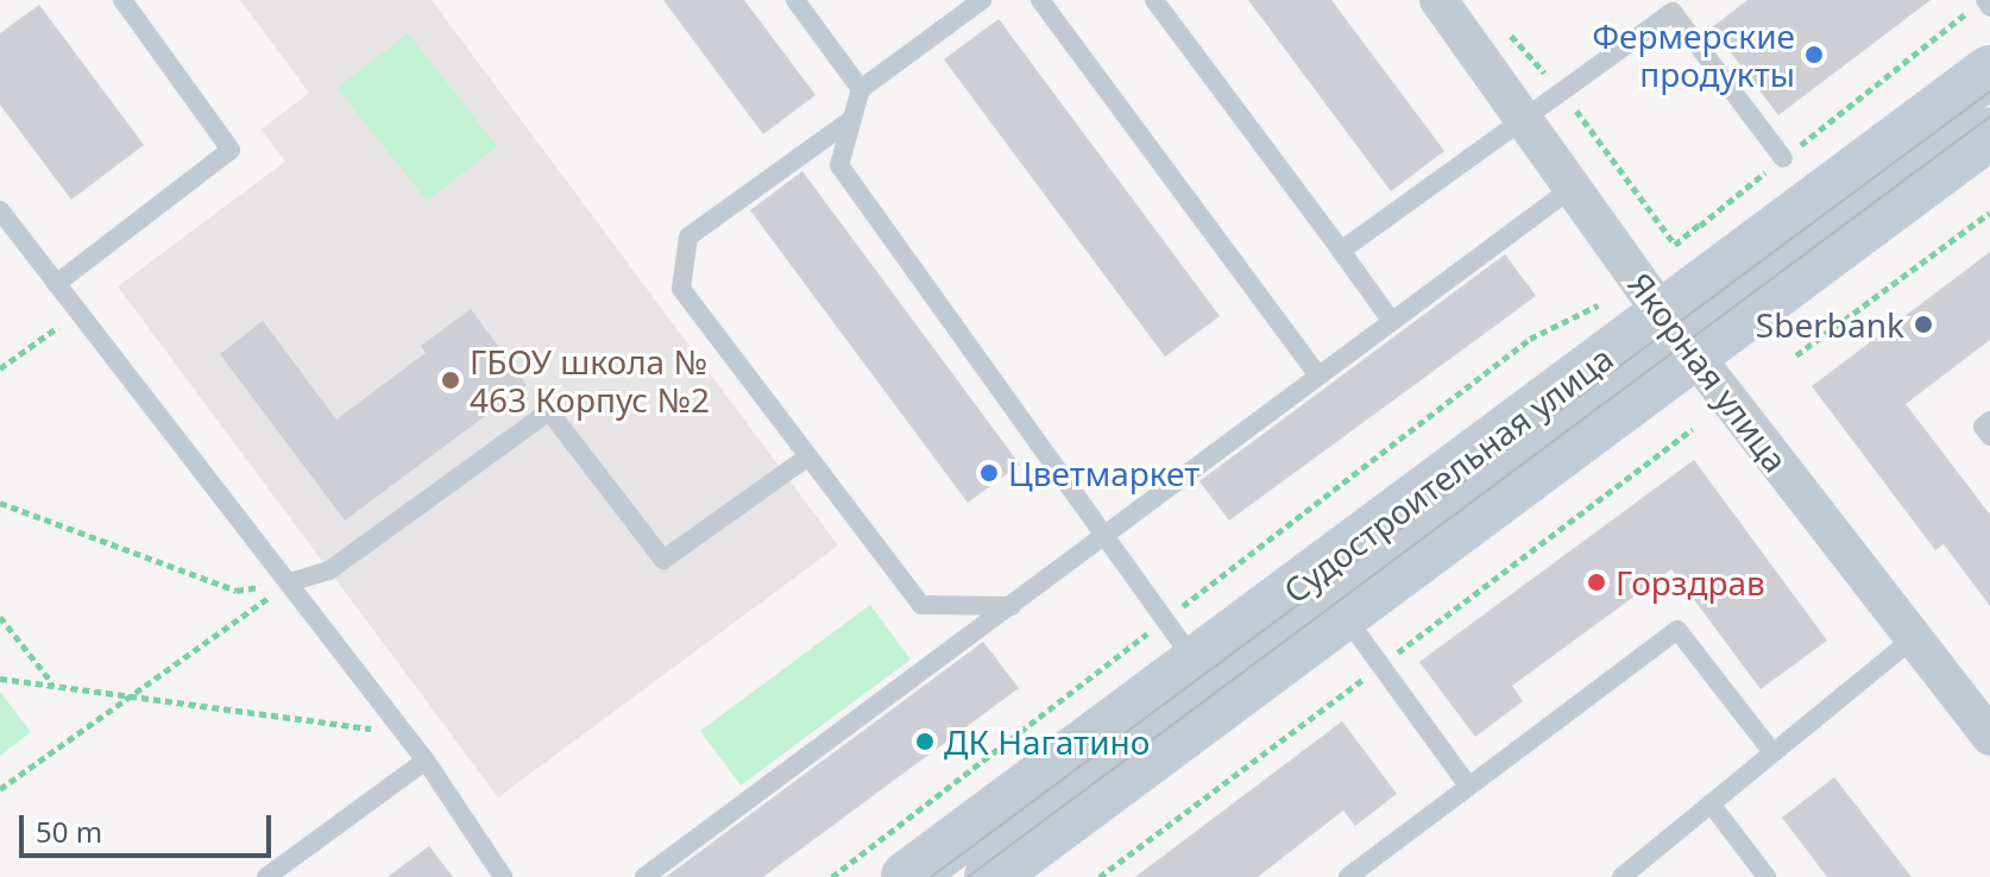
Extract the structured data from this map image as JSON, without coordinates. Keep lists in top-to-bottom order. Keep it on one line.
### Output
{"streets":{"street":["Якорная улица","Судостроительная улица"]},"crossings":[["Якорная улица","Судостроительная улица"]],"places":["Фермерские продукты","Sberbank","ГБОУ школа № 463 Корпус №2","Цветмаркет","Горздрав","ДК Нагатино"],"scale_bar":"50 m"}
